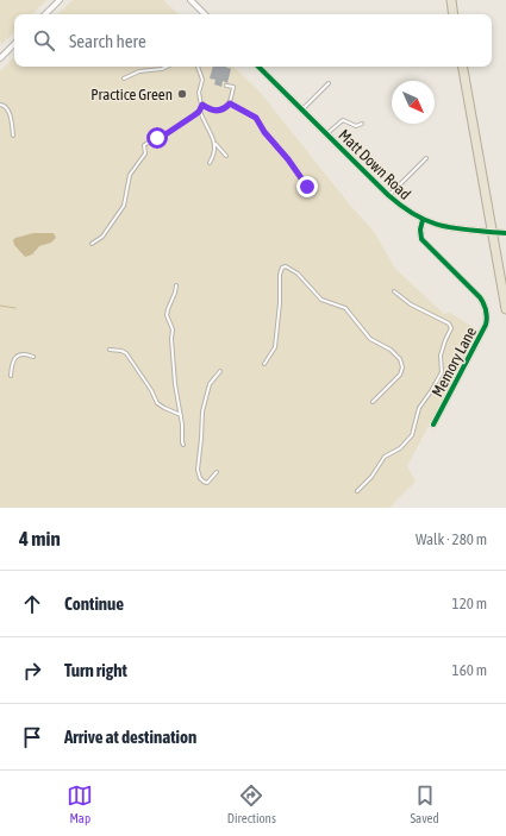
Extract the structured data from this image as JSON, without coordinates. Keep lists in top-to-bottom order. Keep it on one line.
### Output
{"streets":{"street":["Matt Down Road","Memory Lane"]},"crossings":[["Matt Down Road","Memory Lane"]],"places":["Practice Green"],"north":"bottom right","page":{"search":"Search here","heading":["4 min","Walk · 280 m"],"list":[["Continue","120 m"],["Turn right","160 m"],"Arrive at destination"],"nav":["Map","Directions","Saved"]}}
